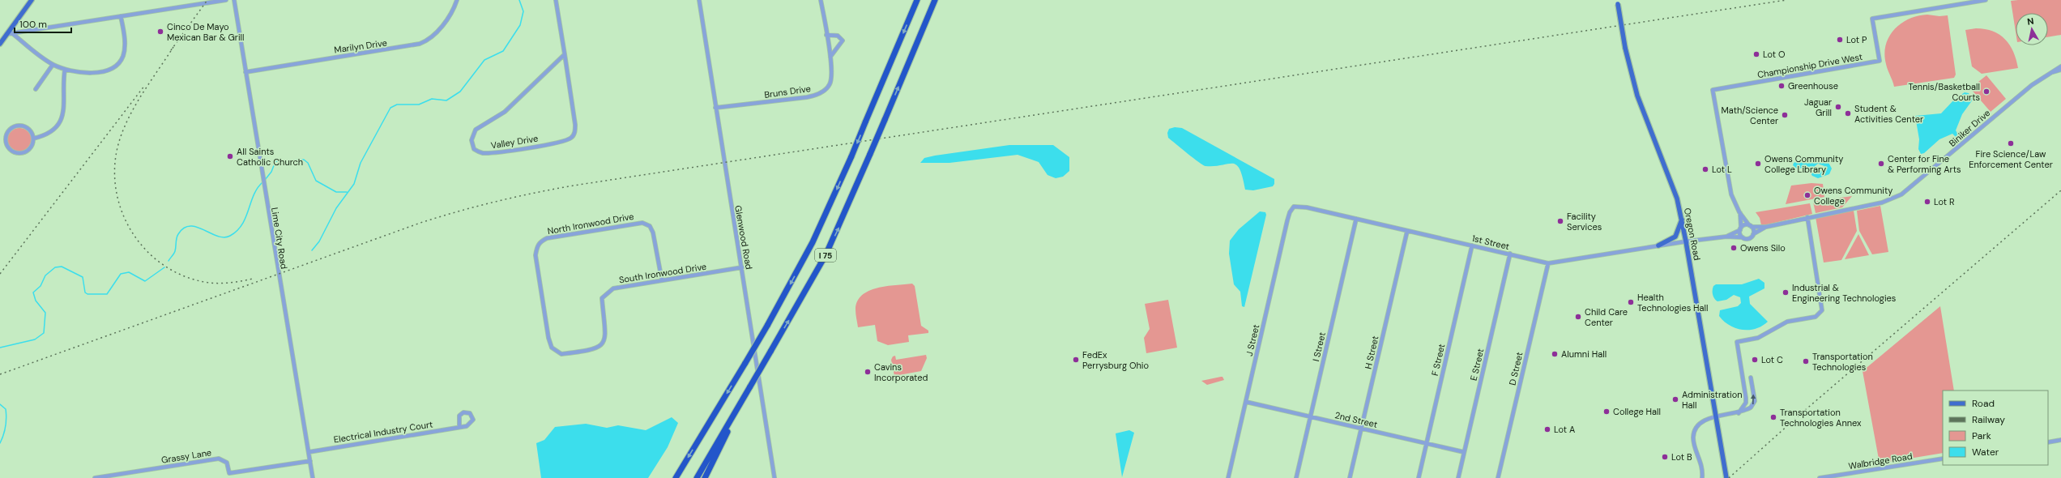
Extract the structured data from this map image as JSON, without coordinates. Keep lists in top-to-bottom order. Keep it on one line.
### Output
{"streets":{"highway":["I 75"],"main road":["Oregon Road"],"street":["Marilyn Drive","Championship Drive West","Bruns Drive","Biniker Drive","Valley Drive","North Ironwood Drive","Glenwood Road","Lime City Road","1st Street","South Ironwood Drive","J Street","I Street","H Street","F Street","E Street","D Street","2nd Street","Electrical Industry Court","Grassy Lane","Walbridge Road"]},"crossings":[["Marilyn Drive","Lime City Road"],["Championship Drive West","Biniker Drive"],["Bruns Drive","Glenwood Road"],["North Ironwood Drive","South Ironwood Drive"],["Oregon Road","1st Street"],["Glenwood Road","South Ironwood Drive"],["Lime City Road","Electrical Industry Court"],["1st Street","J Street"],["1st Street","I Street"],["1st Street","H Street"],["1st Street","F Street"],["1st Street","E Street"],["1st Street","D Street"],["J Street","2nd Street"],["I Street","2nd Street"],["H Street","2nd Street"],["F Street","2nd Street"],["E Street","2nd Street"]],"places":["Cinco De Mayo Mexican Bar & Grill","Lot P","Lot O","Greenhouse","Tennis/Basketball Courts","Jaguar Grill","Student & Activities Center","Math/Science Center","Fire Science/Law Enforcement Center","All Saints Catholic Church","Owens Community College Library","Center for Fine & Performing Arts","Lot L","Owens Community College","Lot R","Facility Services","Owens Silo","Industrial & Engineering Technologies","Health Technologies Hall","Child Care Center","Alumni Hall","FedEx Perrysburg Ohio","Lot C","Transportation Technologies","Cavins Incorporated","Administration Hall","College Hall","Transportation Technologies Annex","Lot A","Lot B"],"legend":["Road","Railway","Park","Water"],"scale_bar":"100 m","north":"top"}
